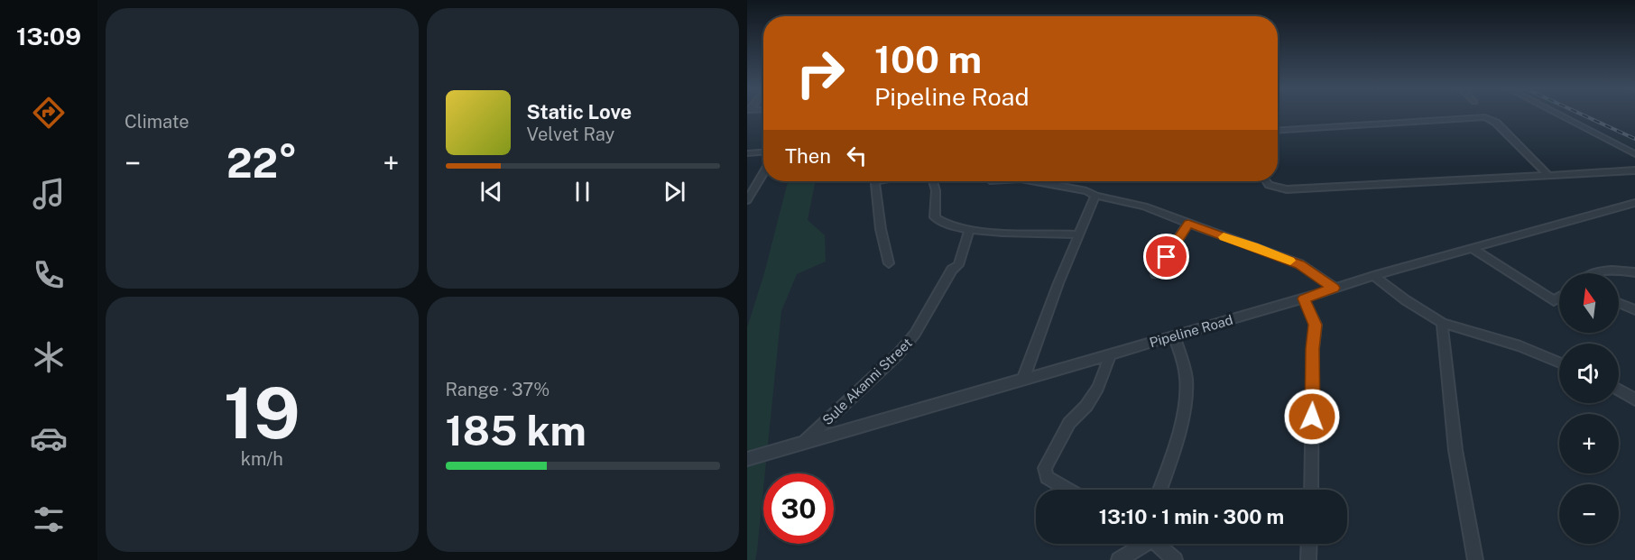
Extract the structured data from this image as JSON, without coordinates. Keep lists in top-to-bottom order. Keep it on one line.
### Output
{"streets":{"street":["Pipeline Road","Sule Akanni Street"]},"crossings":[["Pipeline Road","Sule Akanni Street"]],"north":"top","page":{"tabs":"13:09","tile":["Climate",["19","km/h"],["Range · 37%","185 km"]],"turn":["100 m","Pipeline Road"],"song":["Static Love","Velvet Ray"],"then":"Then","heat":["−","22°","+"],"map_buttons":["+","−"],"limit":"30","trip":"13:10 · 1 min · 300 m"}}
